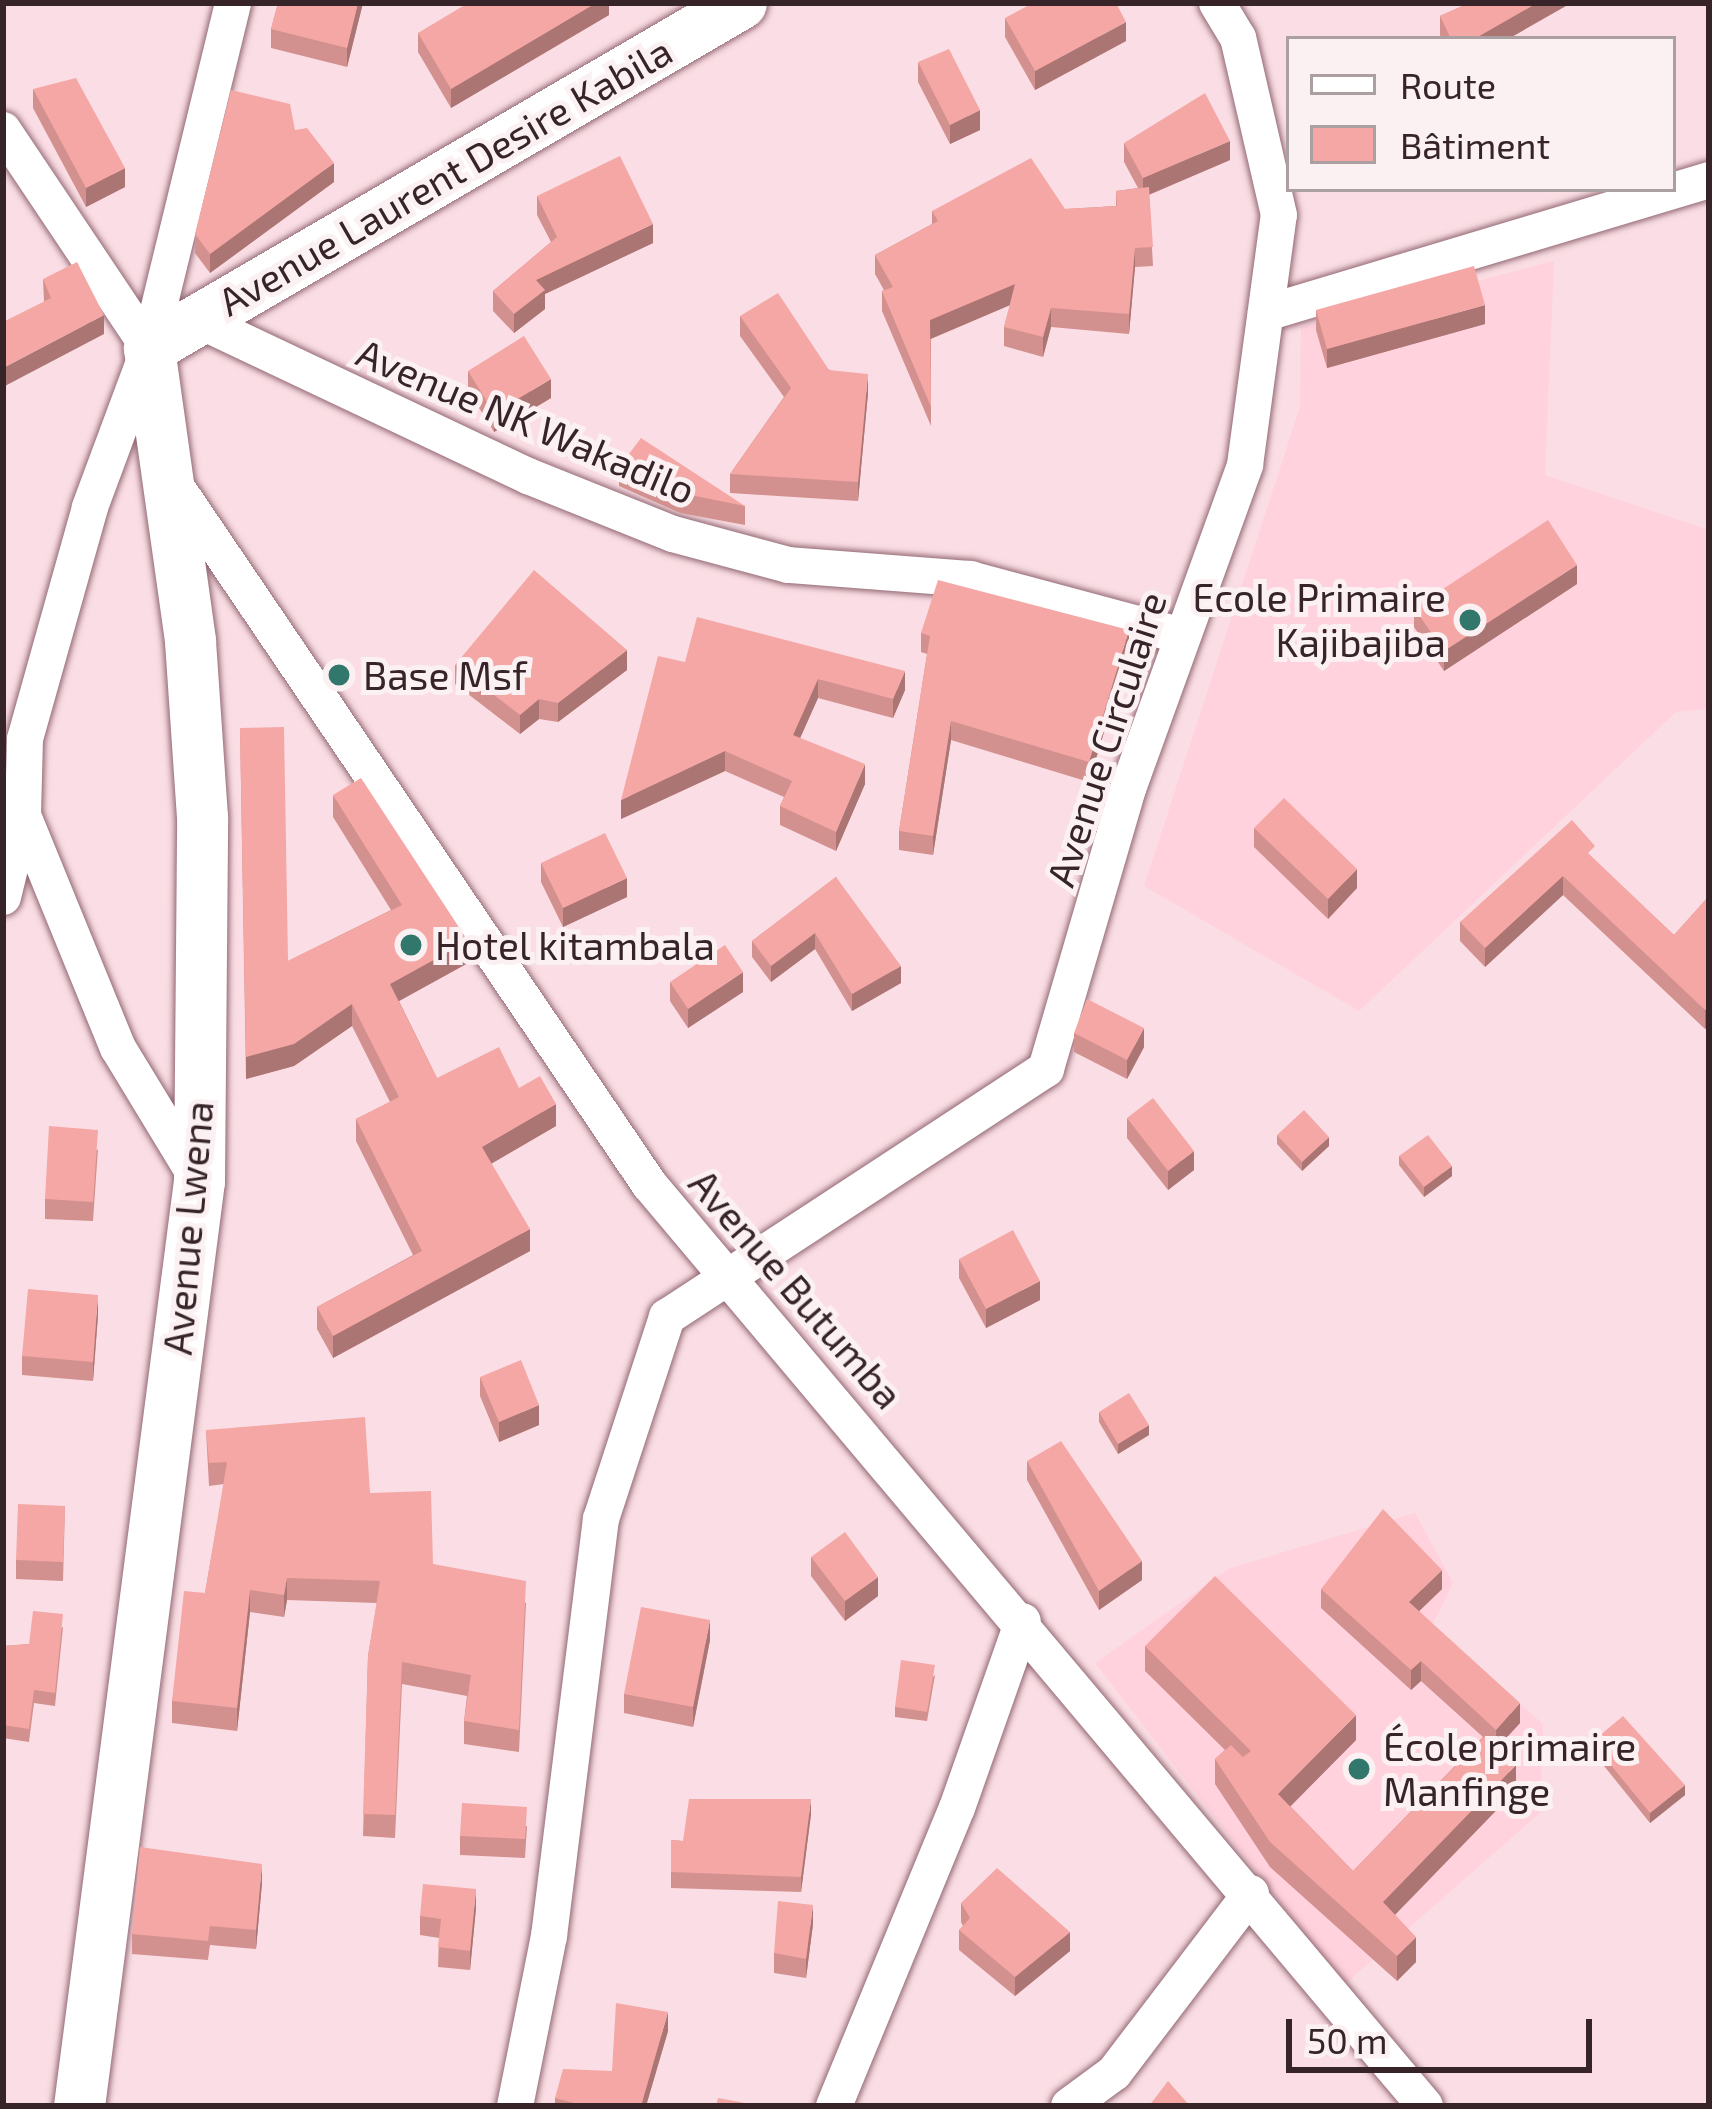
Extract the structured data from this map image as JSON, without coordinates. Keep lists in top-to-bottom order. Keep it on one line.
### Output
{"streets":{"main road":["Avenue Laurent Desire Kabila","Avenue Lwena"],"street":["Avenue NK Wakadilo","Avenue Circulaire","Avenue Butumba"]},"crossings":[["Avenue Laurent Desire Kabila","Avenue NK Wakadilo"],["Avenue Laurent Desire Kabila","Avenue Lwena"],["Avenue NK Wakadilo","Avenue Circulaire"],["Avenue Circulaire","Avenue Butumba"],["Avenue Lwena","Avenue Butumba"]],"places":["Ecole Primaire Kajibajiba","Base Msf","Hotel kitambala","École primaire Manfinge"],"legend":["Route","Bâtiment"],"scale_bar":"50 m"}
